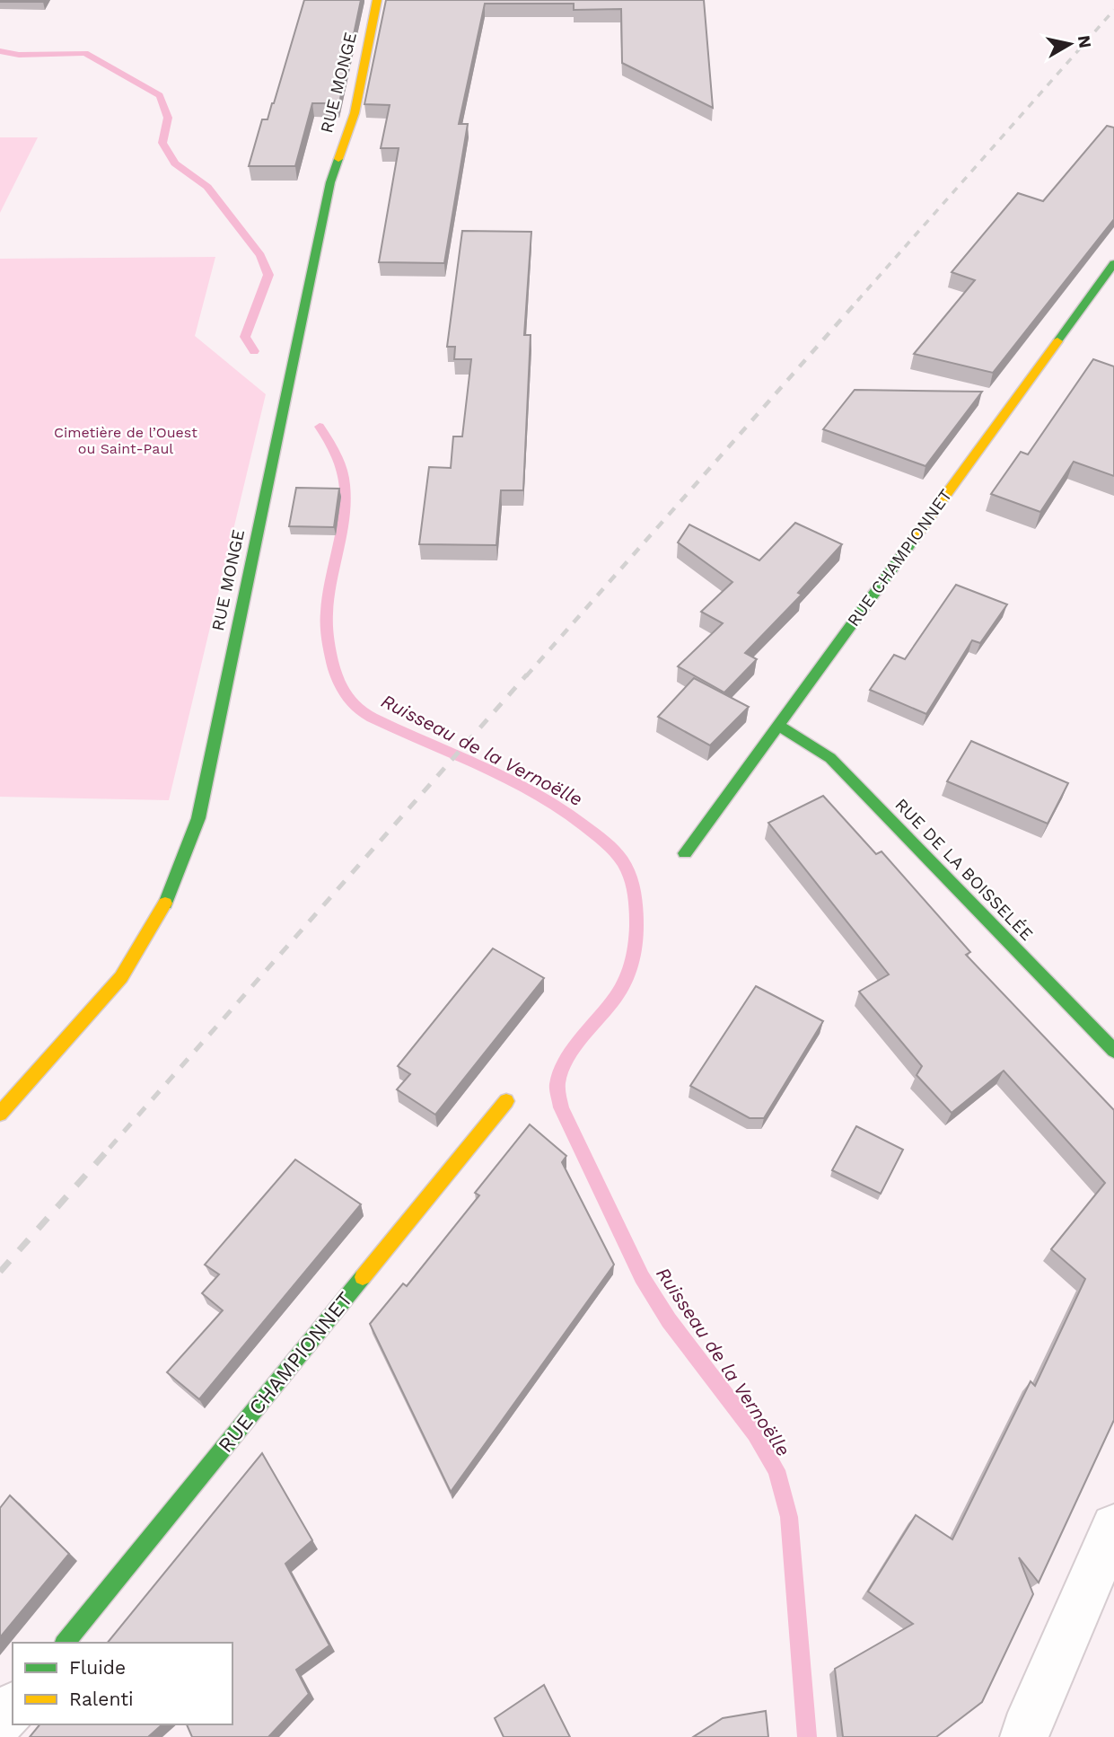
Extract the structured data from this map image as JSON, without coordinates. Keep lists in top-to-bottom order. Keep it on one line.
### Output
{"streets":{"street":["RUE MONGE","RUE CHAMPIONNET","RUE DE LA BOISSELÉE"]},"crossings":[["RUE CHAMPIONNET","RUE DE LA BOISSELÉE"]],"water":["Ruisseau de la Vernoëlle"],"parks":["Cimetière de l’Ouest ou Saint-Paul"],"legend":["Fluide","Ralenti"],"north":"right"}
